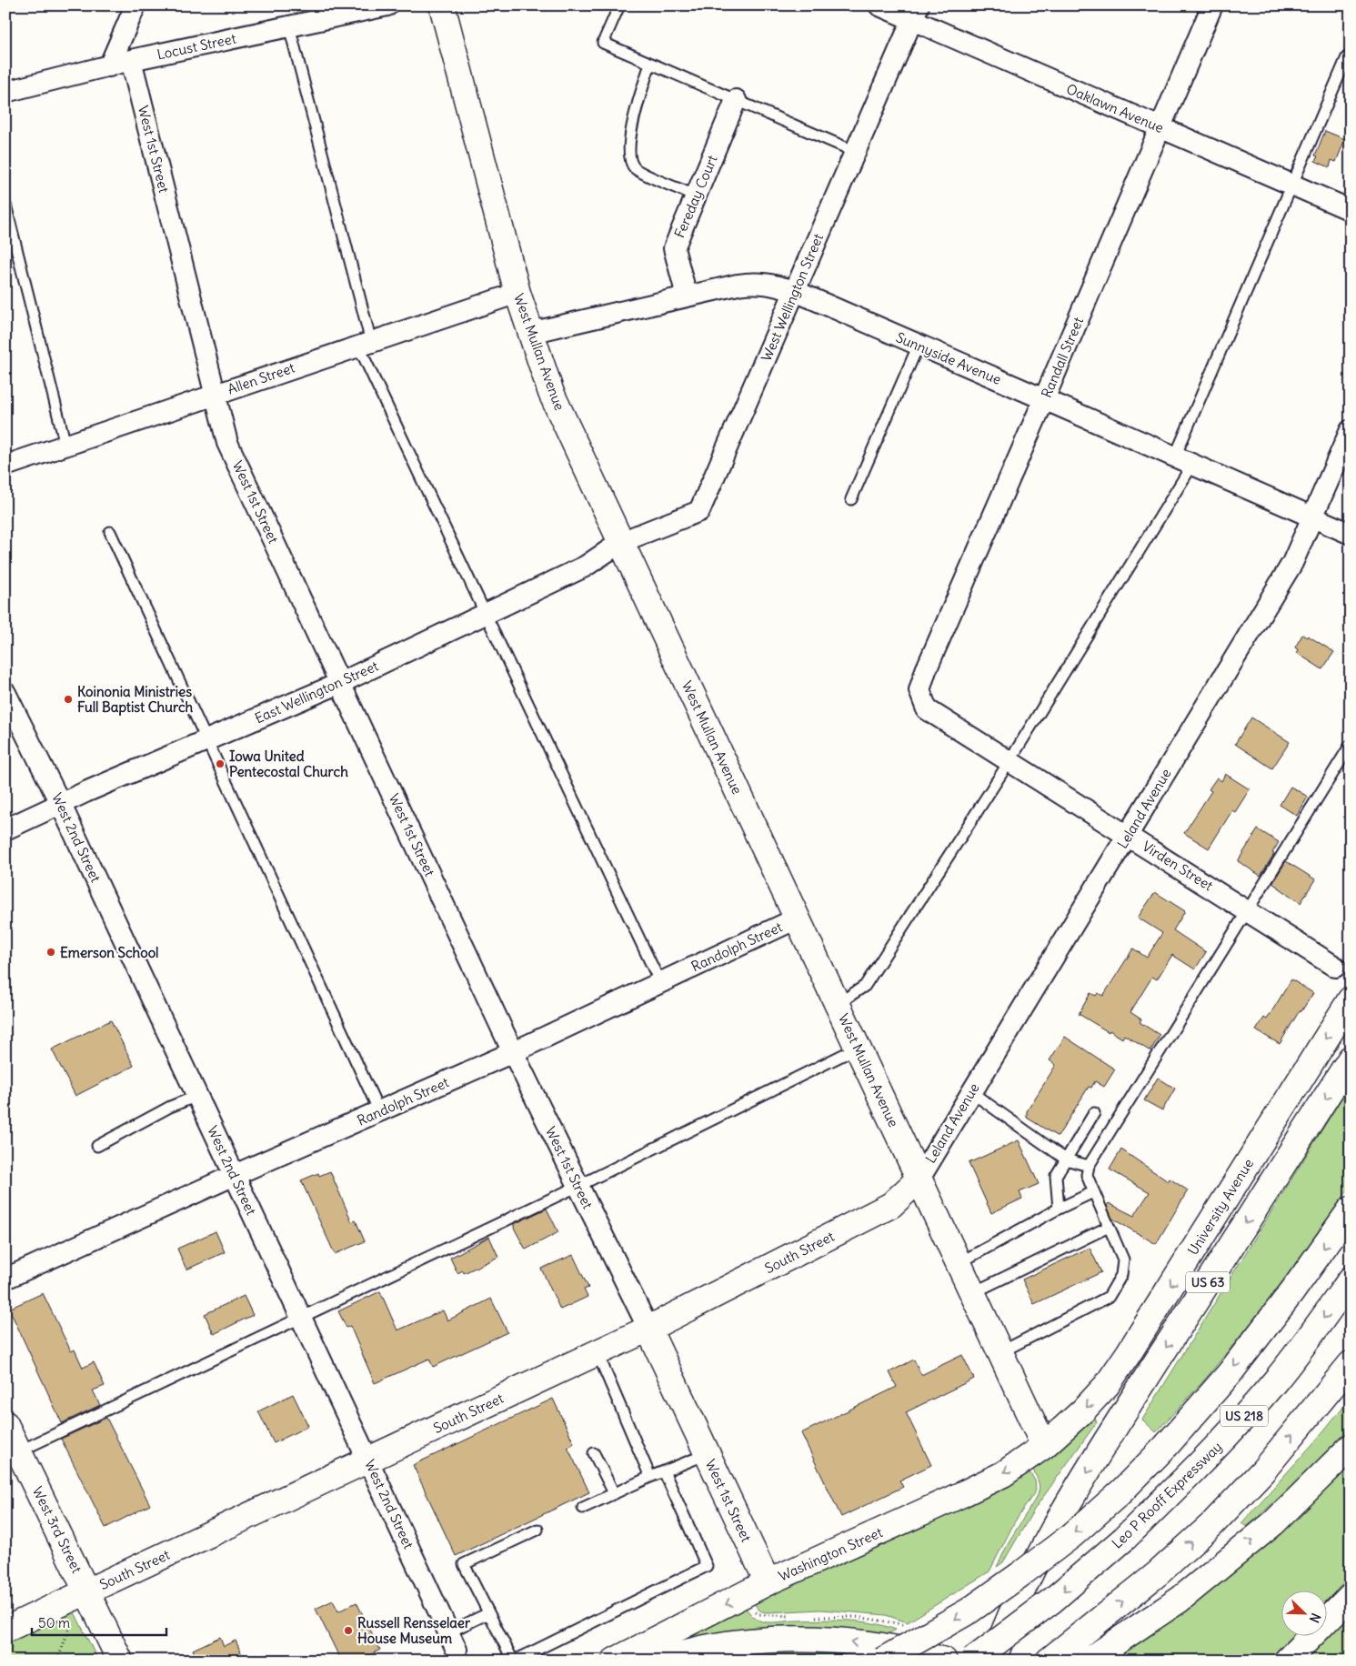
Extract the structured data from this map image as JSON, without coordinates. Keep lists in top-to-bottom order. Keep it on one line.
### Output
{"streets":{"main road":["West 1st Street","West Mullan Avenue","University Avenue","South Street","US 63","US 218","Leo P Rooff Expressway","West 3rd Street","Washington Street"],"street":["Locust Street","Oaklawn Avenue","Fereday Court","West Wellington Street","Randall Street","Sunnyside Avenue","Allen Street","East Wellington Street","Leland Avenue","West 2nd Street","Virden Street","Randolph Street"]},"crossings":[["Locust Street","West 1st Street"],["Oaklawn Avenue","West Wellington Street"],["Oaklawn Avenue","Randall Street"],["West 1st Street","Allen Street"],["West 1st Street","East Wellington Street"],["West 1st Street","Randolph Street"],["West 1st Street","South Street"],["West 1st Street","Washington Street"],["Fereday Court","Sunnyside Avenue"],["West Wellington Street","West Mullan Avenue"],["West Wellington Street","Sunnyside Avenue"],["West Wellington Street","East Wellington Street"],["West Mullan Avenue","Sunnyside Avenue"],["West Mullan Avenue","Allen Street"],["West Mullan Avenue","East Wellington Street"],["West Mullan Avenue","Leland Avenue"],["West Mullan Avenue","Randolph Street"],["West Mullan Avenue","University Avenue"],["West Mullan Avenue","South Street"],["West Mullan Avenue","Washington Street"],["Randall Street","Sunnyside Avenue"],["Randall Street","Virden Street"],["Sunnyside Avenue","Leland Avenue"],["East Wellington Street","West 2nd Street"],["Leland Avenue","Virden Street"],["Leland Avenue","South Street"],["West 2nd Street","Randolph Street"],["West 2nd Street","South Street"],["University Avenue","Washington Street"],["South Street","West 3rd Street"]],"places":["Koinonia Ministries Full Baptist Church","Iowa United Pentecostal Church","Emerson School","Russell Rensselaer House Museum"],"scale_bar":"50 m","north":"bottom right"}
